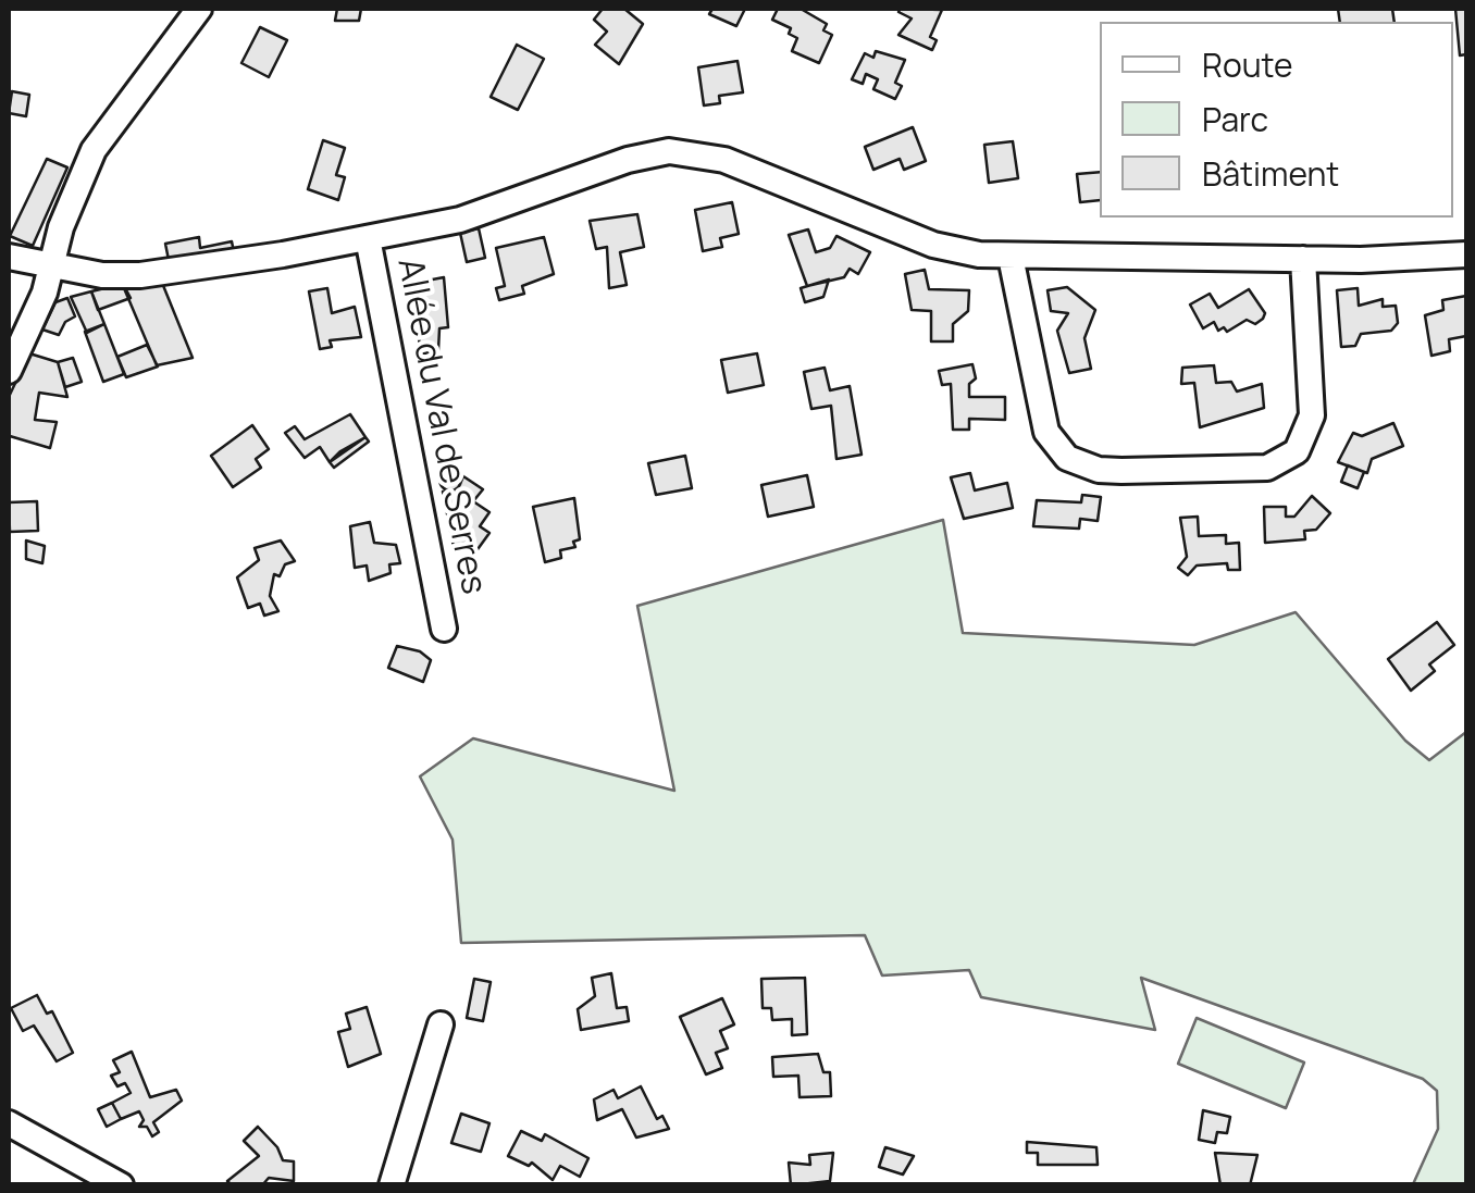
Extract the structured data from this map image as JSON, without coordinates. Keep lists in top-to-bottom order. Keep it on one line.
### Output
{"streets":{"street":["Allée du Val de Serres"]},"legend":["Route","Parc","Bâtiment"]}
